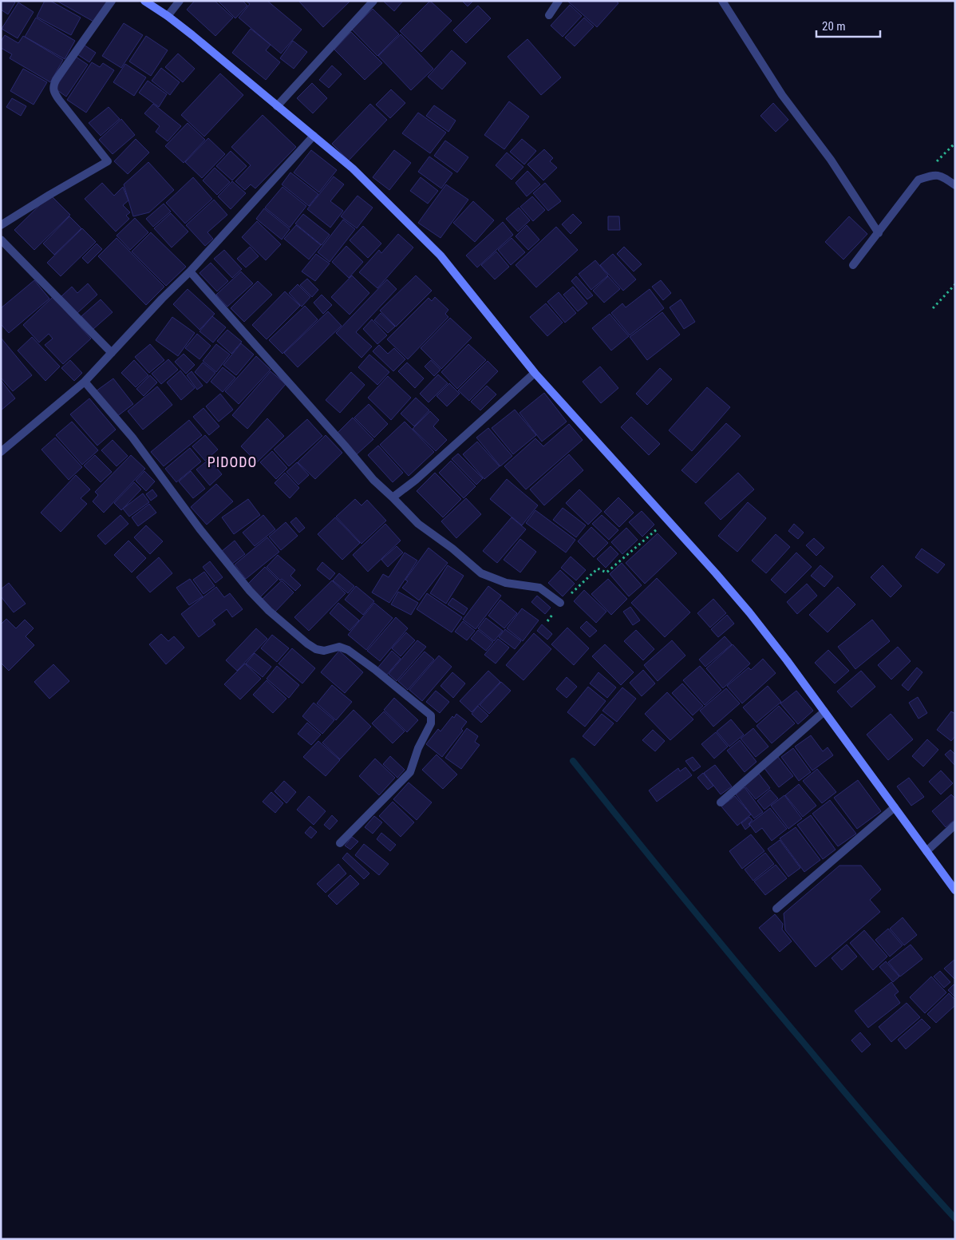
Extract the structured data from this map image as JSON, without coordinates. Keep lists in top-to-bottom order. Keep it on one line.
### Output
{"districts":["PIDODO"],"scale_bar":"20 m"}
